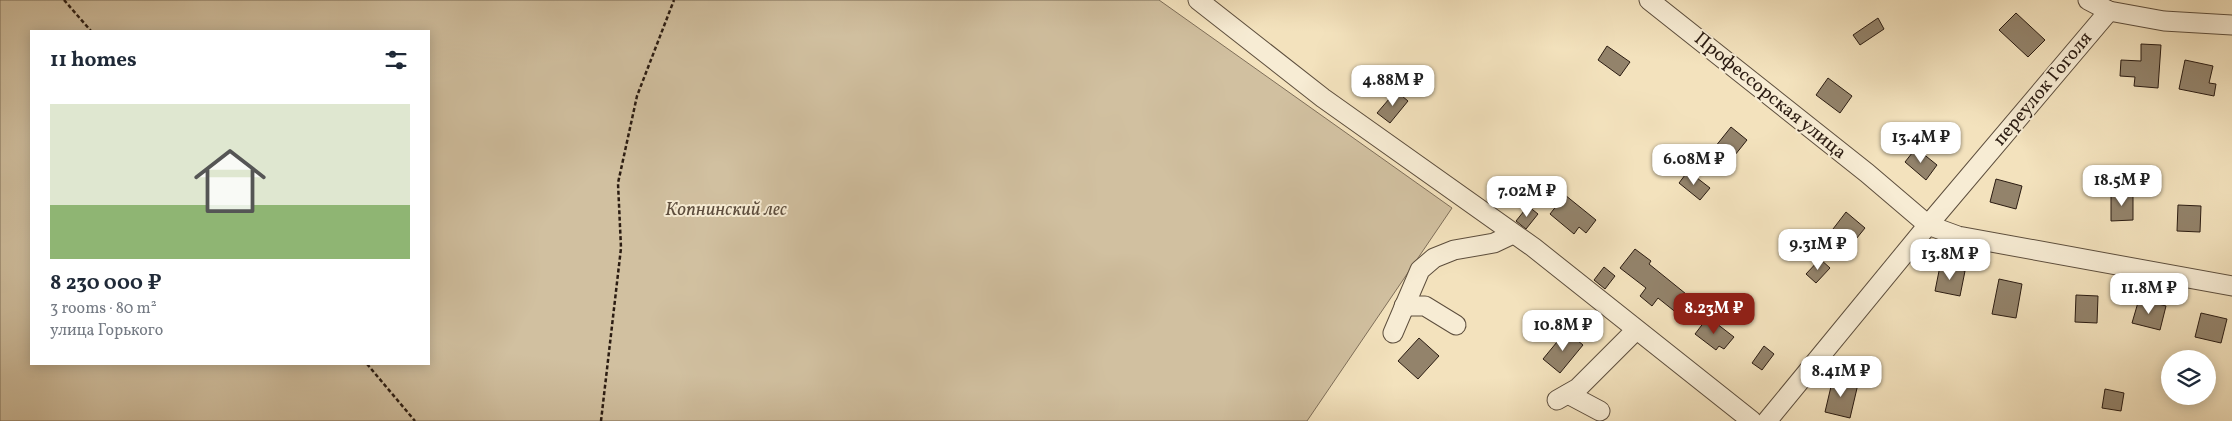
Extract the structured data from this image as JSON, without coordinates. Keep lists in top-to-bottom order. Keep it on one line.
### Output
{"streets":{"street":["переулок Гоголя","Профессорская улица"]},"crossings":[["переулок Гоголя","Профессорская улица"]],"parks":["Копнинский лес"],"page":{"heading":"11 homes","price":["4.88M ₽","13.4M ₽","6.08M ₽","18.5M ₽","7.02M ₽","9.31M ₽","13.8M ₽","11.8M ₽","8.23M ₽","10.8M ₽","8.41M ₽"],"list":[{"name":"8 230 000 ₽","note":"3 rooms · 80 m² · улица Горького"}]}}
